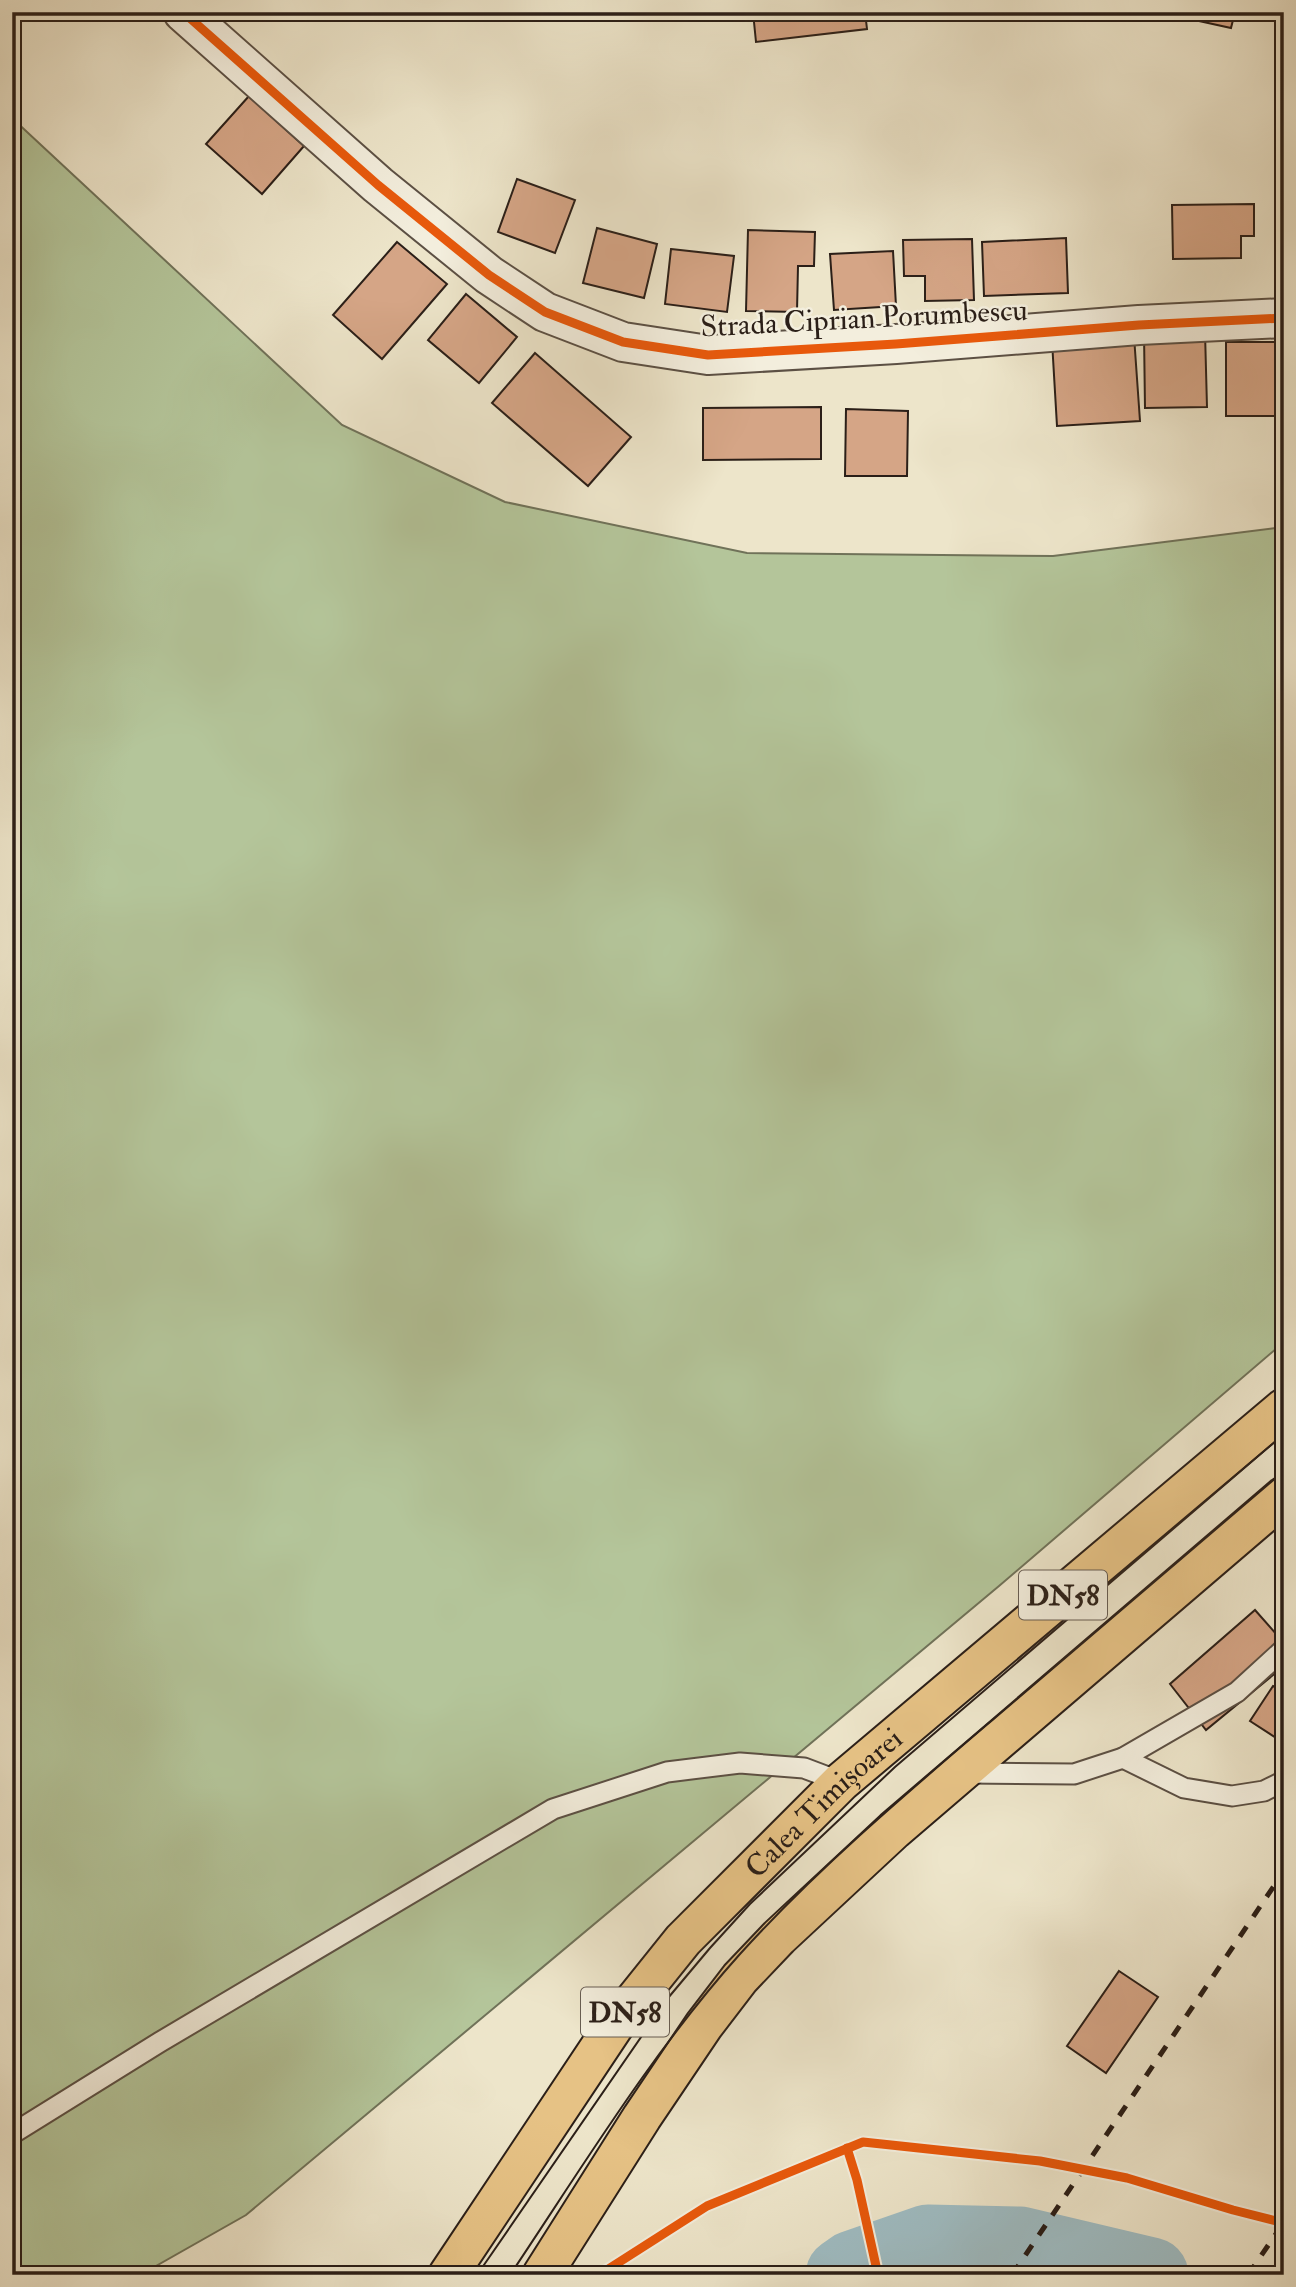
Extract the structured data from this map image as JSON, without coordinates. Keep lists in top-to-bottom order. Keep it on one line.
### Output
{"streets":{"main road":["DN58","Calea Timișoarei"],"street":["Strada Ciprian Porumbescu"]}}
